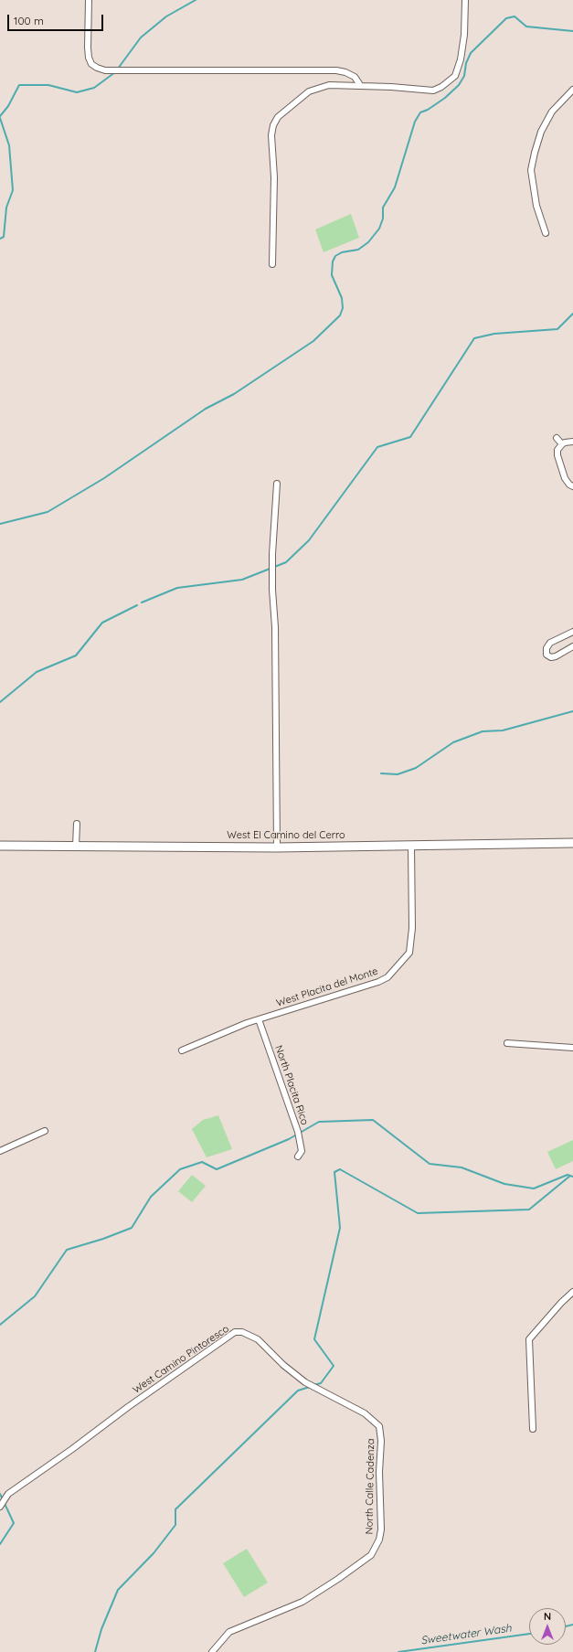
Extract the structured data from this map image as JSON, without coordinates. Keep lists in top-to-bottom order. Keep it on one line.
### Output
{"streets":{"street":["West El Camino del Cerro","West Placita del Monte","North Placita Rico","West Camino Pintoresco","North Calle Cadenza"]},"crossings":[["West El Camino del Cerro","West Placita del Monte"],["West Placita del Monte","North Placita Rico"],["West Camino Pintoresco","North Calle Cadenza"]],"water":["Sweetwater Wash"],"scale_bar":"100 m","north":"top"}
